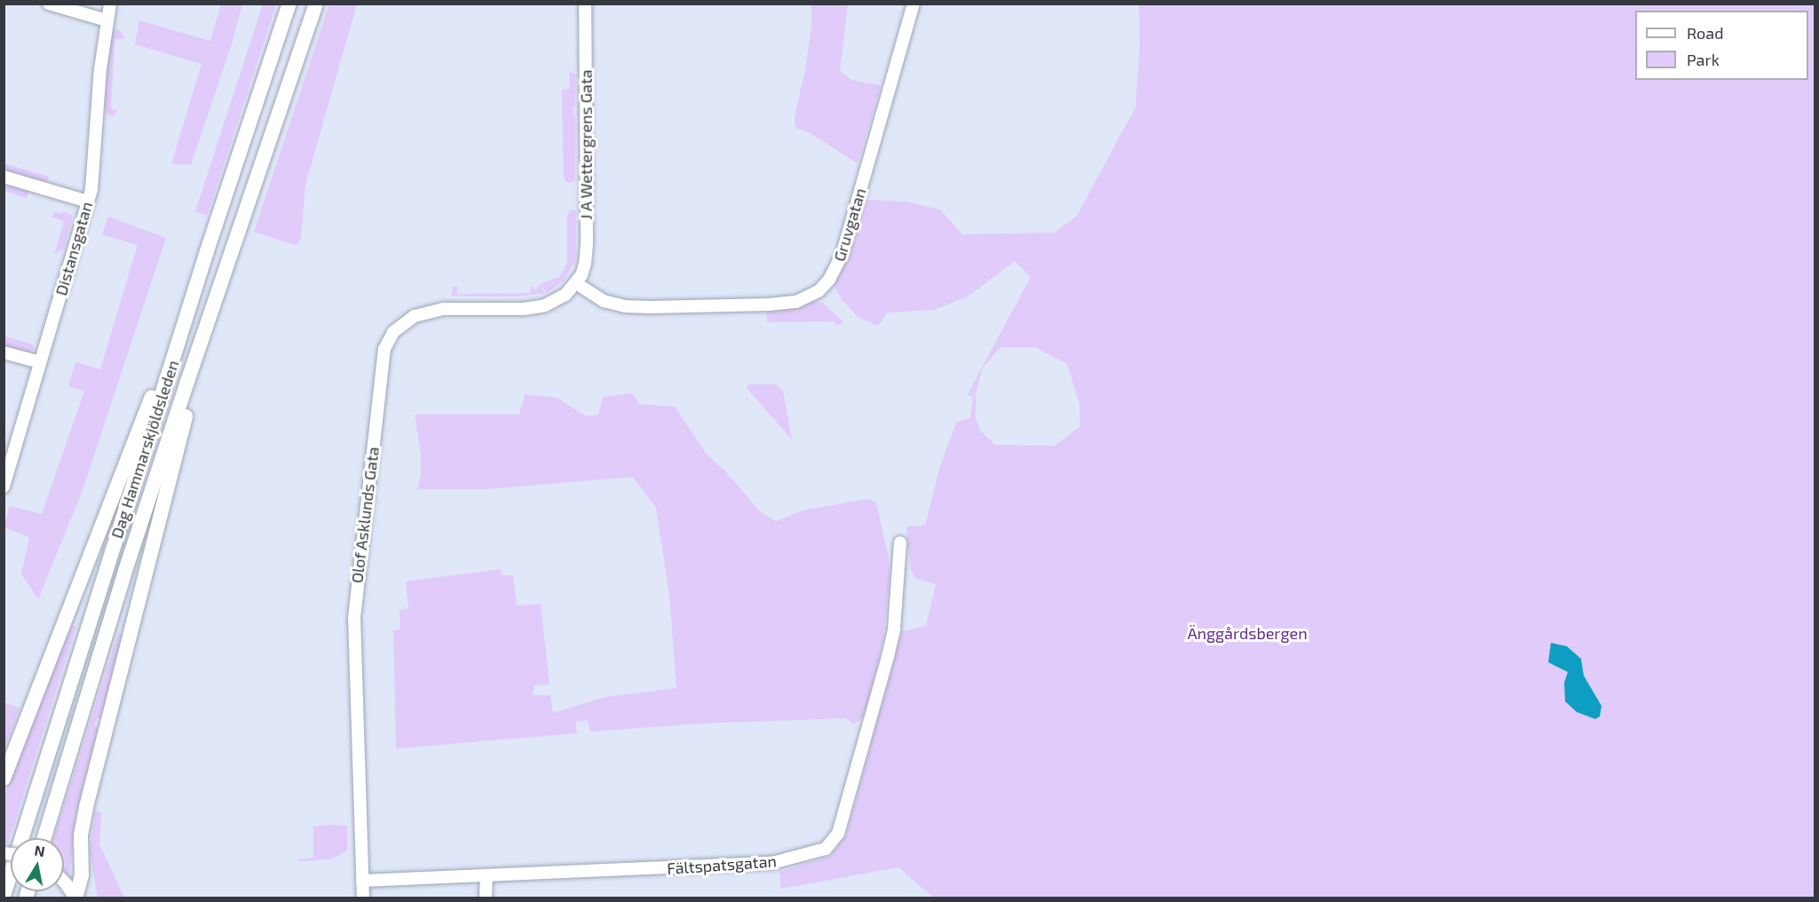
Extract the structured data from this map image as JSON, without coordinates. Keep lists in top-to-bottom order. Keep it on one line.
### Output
{"streets":{"main road":["Dag Hammarskjöldsleden"],"street":["J A Wettergrens Gata","Gruvgatan","Distansgatan","Olof Asklunds Gata","Fältspatsgatan"]},"crossings":[["J A Wettergrens Gata","Gruvgatan"],["J A Wettergrens Gata","Olof Asklunds Gata"],["Gruvgatan","Olof Asklunds Gata"],["Olof Asklunds Gata","Fältspatsgatan"]],"parks":["Änggårdsbergen"],"legend":["Road","Park"],"north":"top"}
